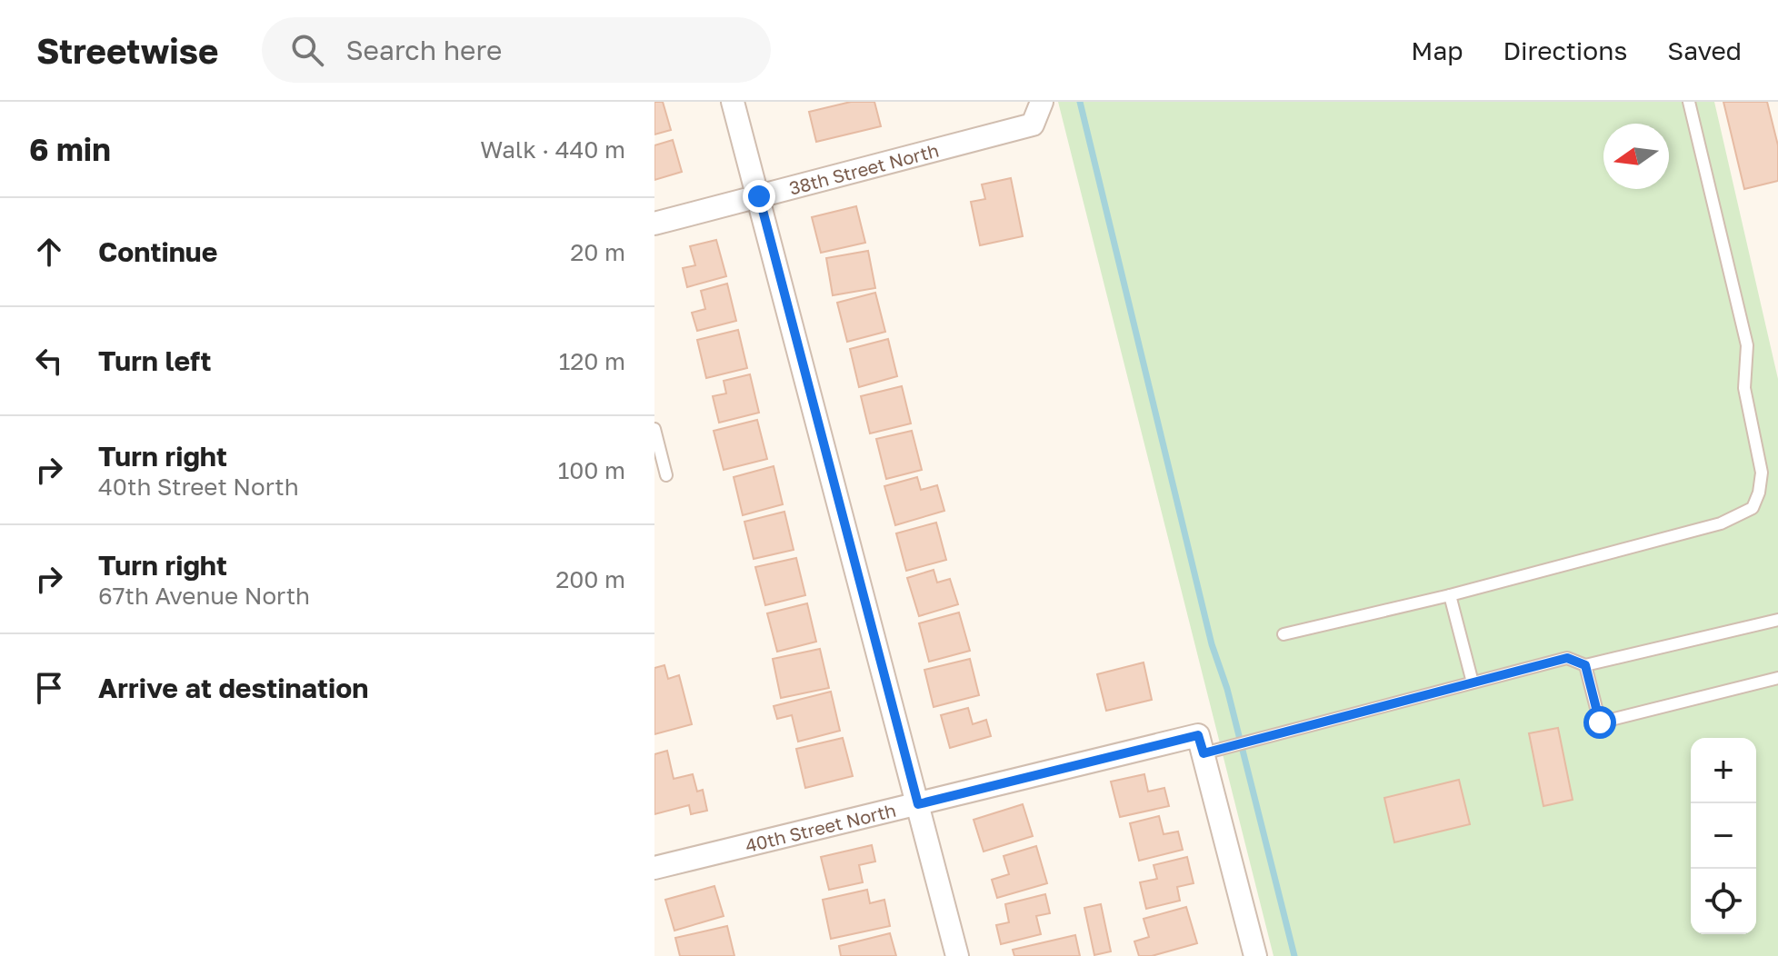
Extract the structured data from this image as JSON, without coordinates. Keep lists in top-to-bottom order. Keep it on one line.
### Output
{"streets":{"street":["38th Street North","40th Street North"]},"north":"left","page":{"header":"Streetwise","search":"Search here","nav":["Map","Directions","Saved"],"heading":["6 min","Walk · 440 m"],"list":[["Continue","20 m"],["Turn left","120 m"],["Turn right","40th Street North","100 m"],["Turn right","67th Avenue North","200 m"],"Arrive at destination"],"map_buttons":["+","−"]}}
